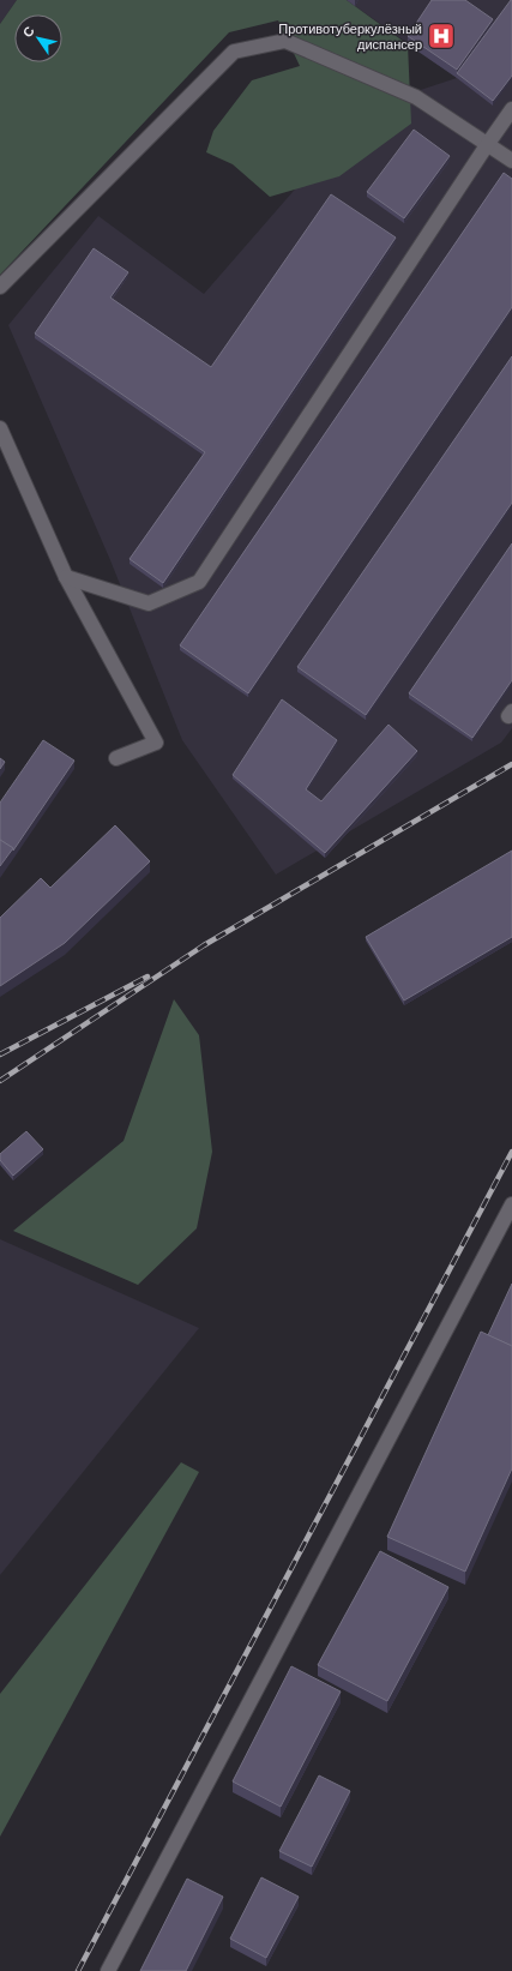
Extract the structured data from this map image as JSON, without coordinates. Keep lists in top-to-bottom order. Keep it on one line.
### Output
{"places":{"hospital":["Противотуберкулёзный диспансер"]},"north":"top left"}
